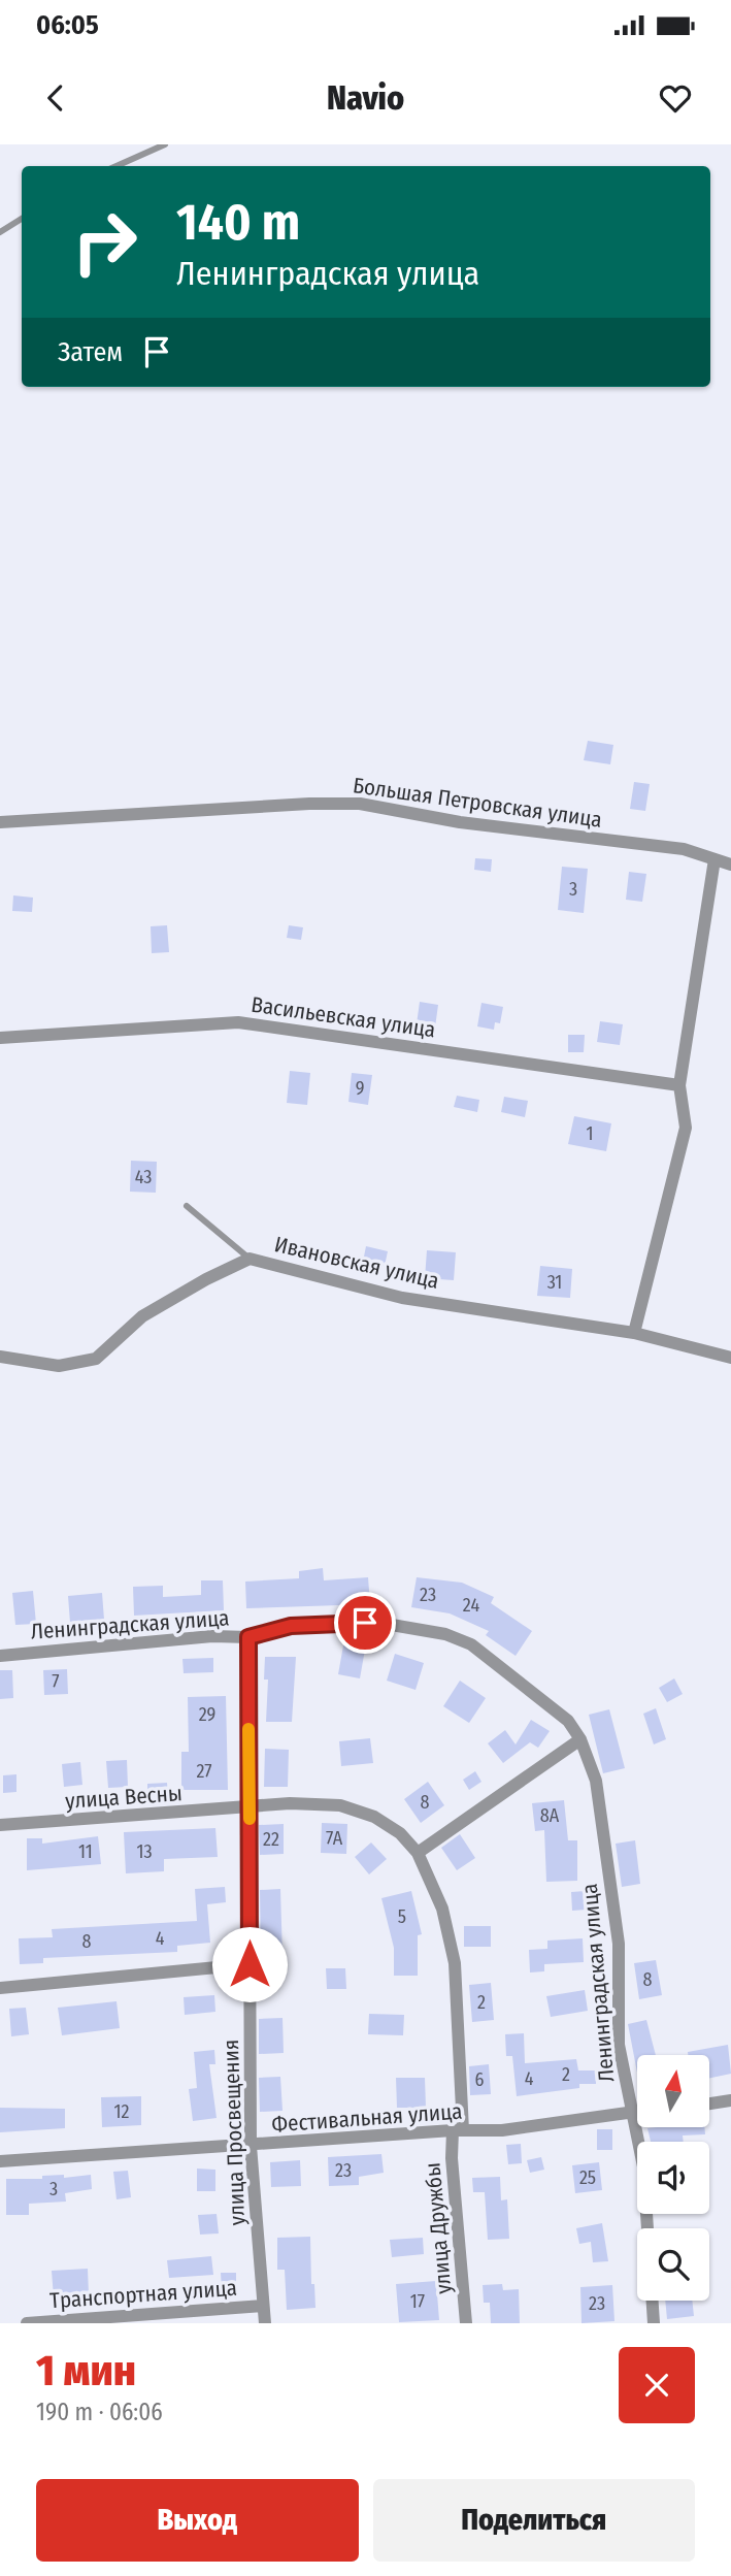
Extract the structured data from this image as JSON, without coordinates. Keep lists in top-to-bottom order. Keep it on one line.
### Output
{"streets":{"street":["Большая Петровская улица","Васильевская улица","Ивановская улица","Ленинградская улица","улица Весны","Фестивальная улица","улица Просвещения","улица Дружбы","Транспортная улица"]},"crossings":[["Ленинградская улица","Фестивальная улица"],["Ленинградская улица","улица Просвещения"],["улица Весны","улица Просвещения"],["улица Весны","улица Дружбы"],["Фестивальная улица","улица Просвещения"],["Фестивальная улица","улица Дружбы"],["улица Просвещения","Транспортная улица"]],"house_numbers":["3","9","1","43","31","23","24","7","29","27","8","8А","7А","22","11","13","5","4","8","8","2","2","4","6","12","23","25","3","17","23"],"north":"top","page":{"status":"06:05","header":"Navio","turn":["140 m","Ленинградская улица"],"then":"Затем","heading":["1 мин","190 m · 06:06"],"buttons":["Выход","Поделиться"]}}
